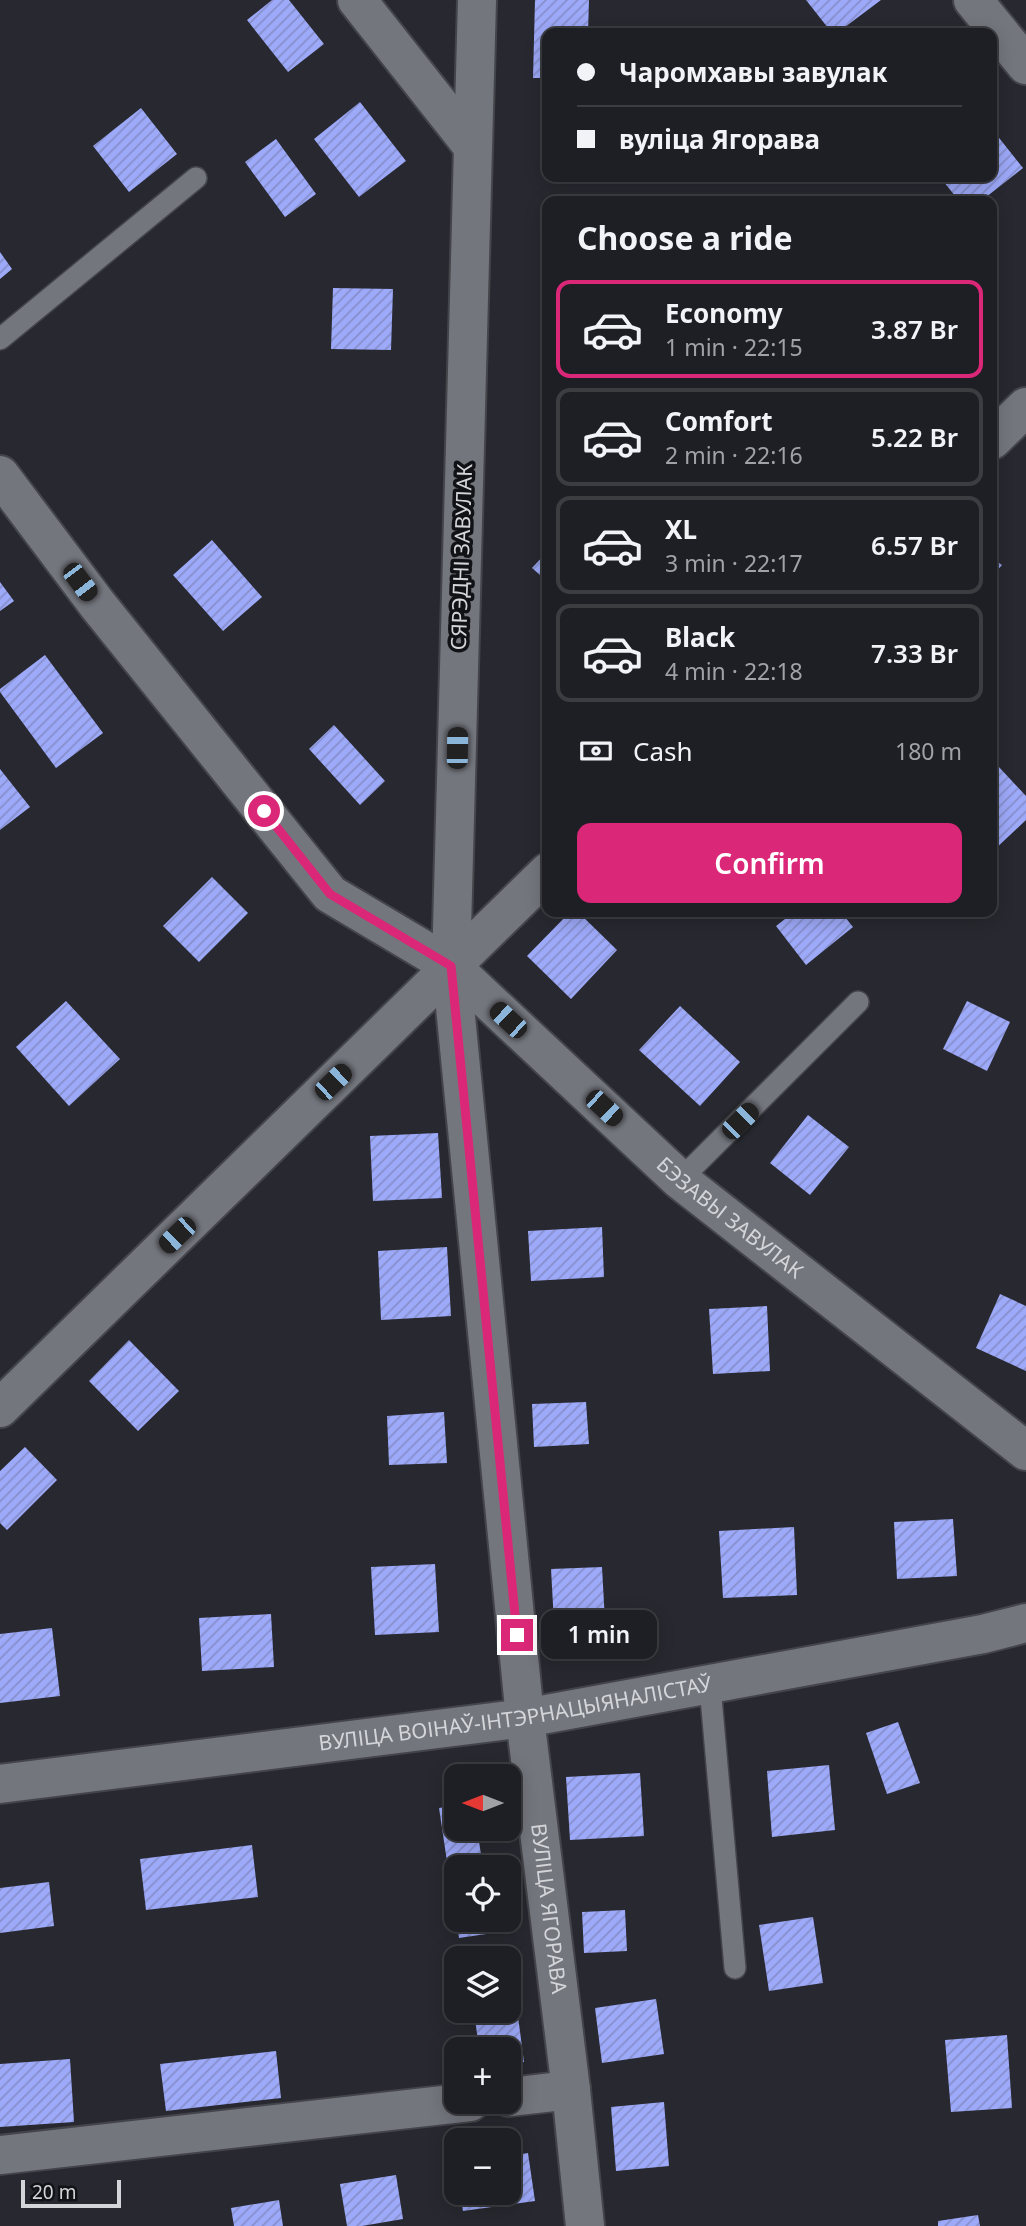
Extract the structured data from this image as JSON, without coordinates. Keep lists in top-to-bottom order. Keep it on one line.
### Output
{"streets":{"street":["СЯРЭДНІ ЗАВУЛАК","БЭЗАВЫ ЗАВУЛАК","ВУЛІЦА ВОІНАЎ-ІНТЭРНАЦЫЯНАЛІСТАЎ","ВУЛІЦА ЯГОРАВА"]},"crossings":[["СЯРЭДНІ ЗАВУЛАК","БЭЗАВЫ ЗАВУЛАК"],["СЯРЭДНІ ЗАВУЛАК","ВУЛІЦА ЯГОРАВА"],["БЭЗАВЫ ЗАВУЛАК","ВУЛІЦА ЯГОРАВА"],["ВУЛІЦА ВОІНАЎ-ІНТЭРНАЦЫЯНАЛІСТАЎ","ВУЛІЦА ЯГОРАВА"]],"scale_bar":"20 m","north":"left","page":{"banner":["Чаромхавы завулак","вуліца Ягорава"],"heading":"Choose a ride","list":[{"name":"Economy","note":"1 min · 22:15","value":"3.87 Br"},{"name":"Comfort","note":"2 min · 22:16","value":"5.22 Br"},{"name":"XL","note":"3 min · 22:17","value":"6.57 Br"},{"name":"Black","note":"4 min · 22:18","value":"7.33 Br"}],"pay":["Cash","180 m"],"buttons":"Confirm","bubble":"1 min","map_buttons":["+","−"],"scale":"20 m"}}
